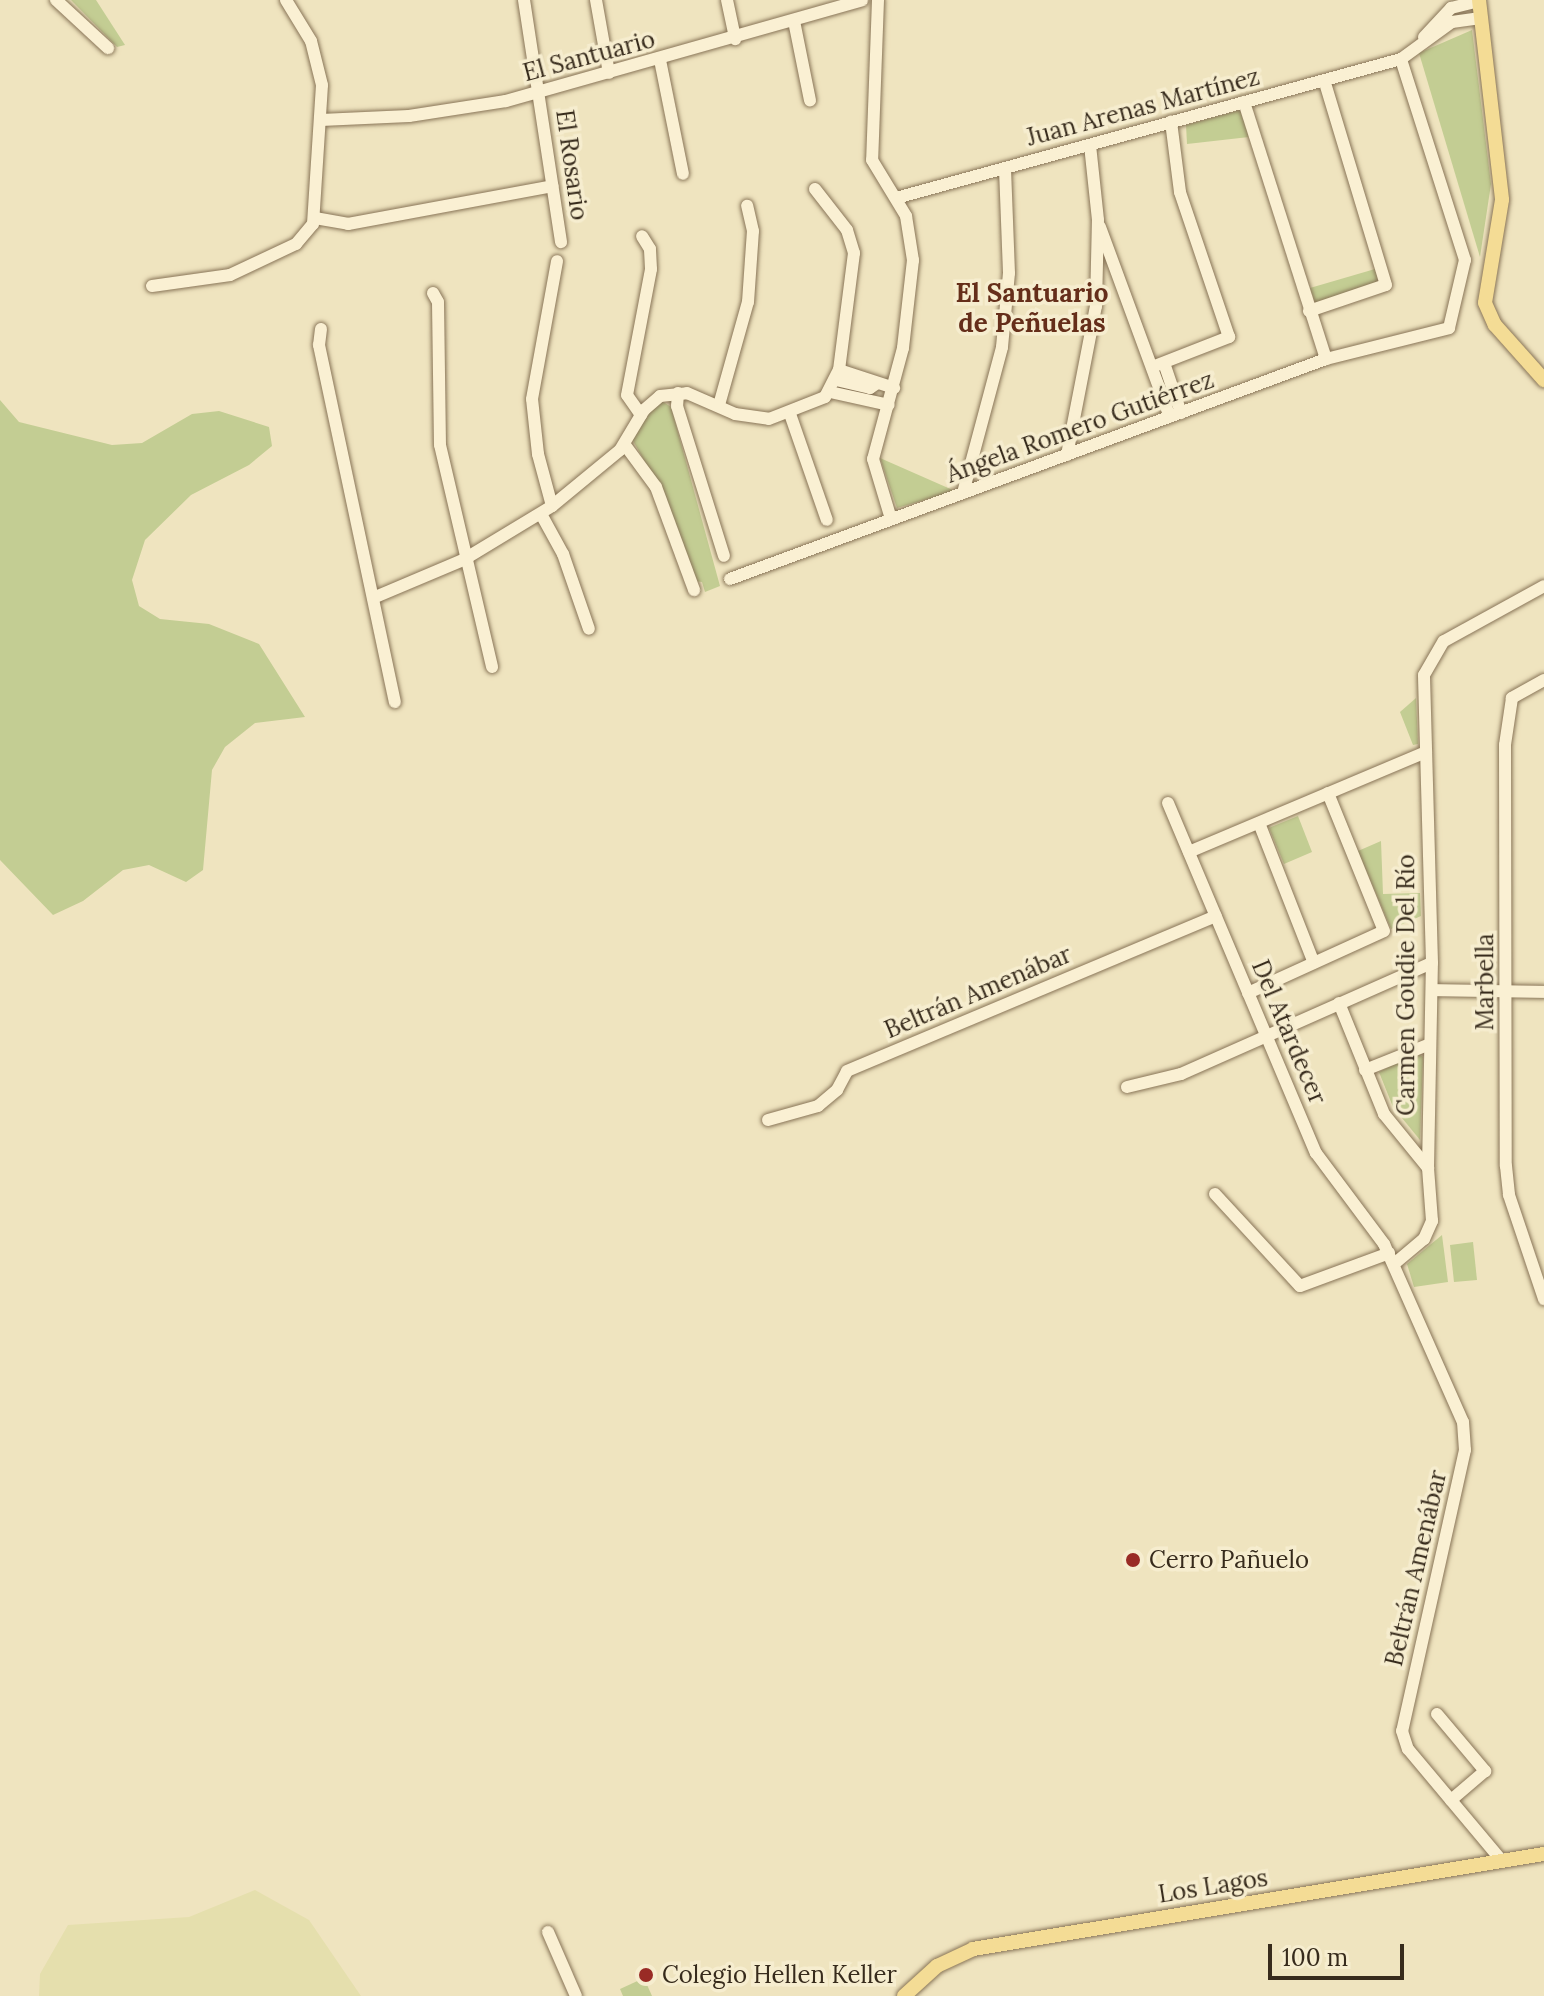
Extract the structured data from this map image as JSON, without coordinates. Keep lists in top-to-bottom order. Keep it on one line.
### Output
{"streets":{"main road":["Los Lagos"],"street":["El Santuario","Juan Arenas Martínez","El Rosario","Ángela Romero Gutiérrez","Marbella","Carmen Goudie Del Río","Beltrán Amenábar","Del Atardecer"]},"crossings":[["El Santuario","El Rosario"],["Juan Arenas Martínez","Ángela Romero Gutiérrez"],["Carmen Goudie Del Río","Beltrán Amenábar"],["Carmen Goudie Del Río","Del Atardecer"],["Beltrán Amenábar","Del Atardecer"],["Beltrán Amenábar","Los Lagos"]],"districts":["El Santuario de Peñuelas"],"places":["Cerro Pañuelo","Colegio Hellen Keller"],"scale_bar":"100 m"}
